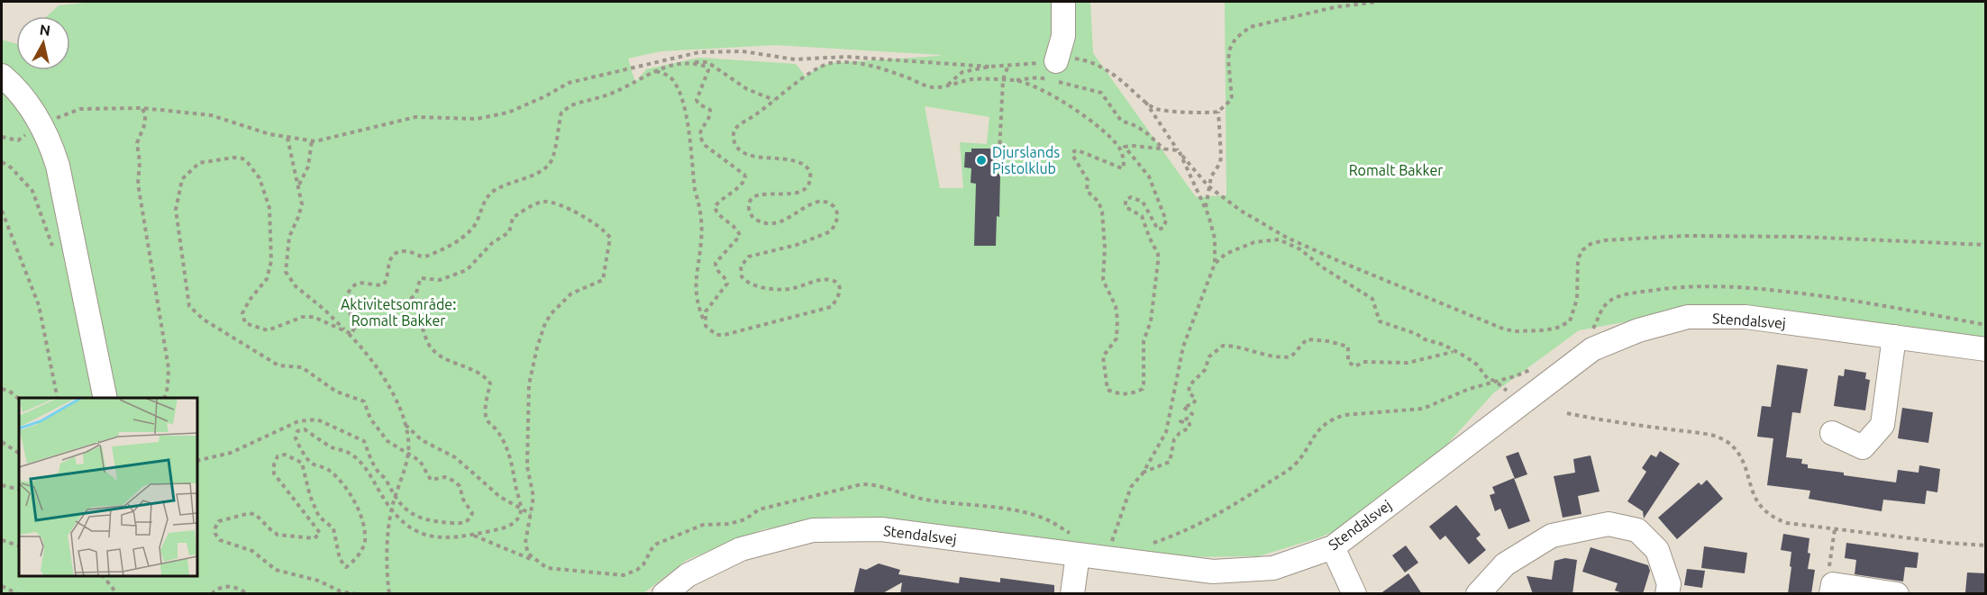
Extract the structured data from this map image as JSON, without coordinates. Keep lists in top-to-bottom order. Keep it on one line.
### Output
{"streets":{"street":["Stendalsvej"]},"parks":["Romalt Bakker","Aktivitetsområde: Romalt Bakker"],"places":["Djurslands Pistolklub"],"north":"top"}
